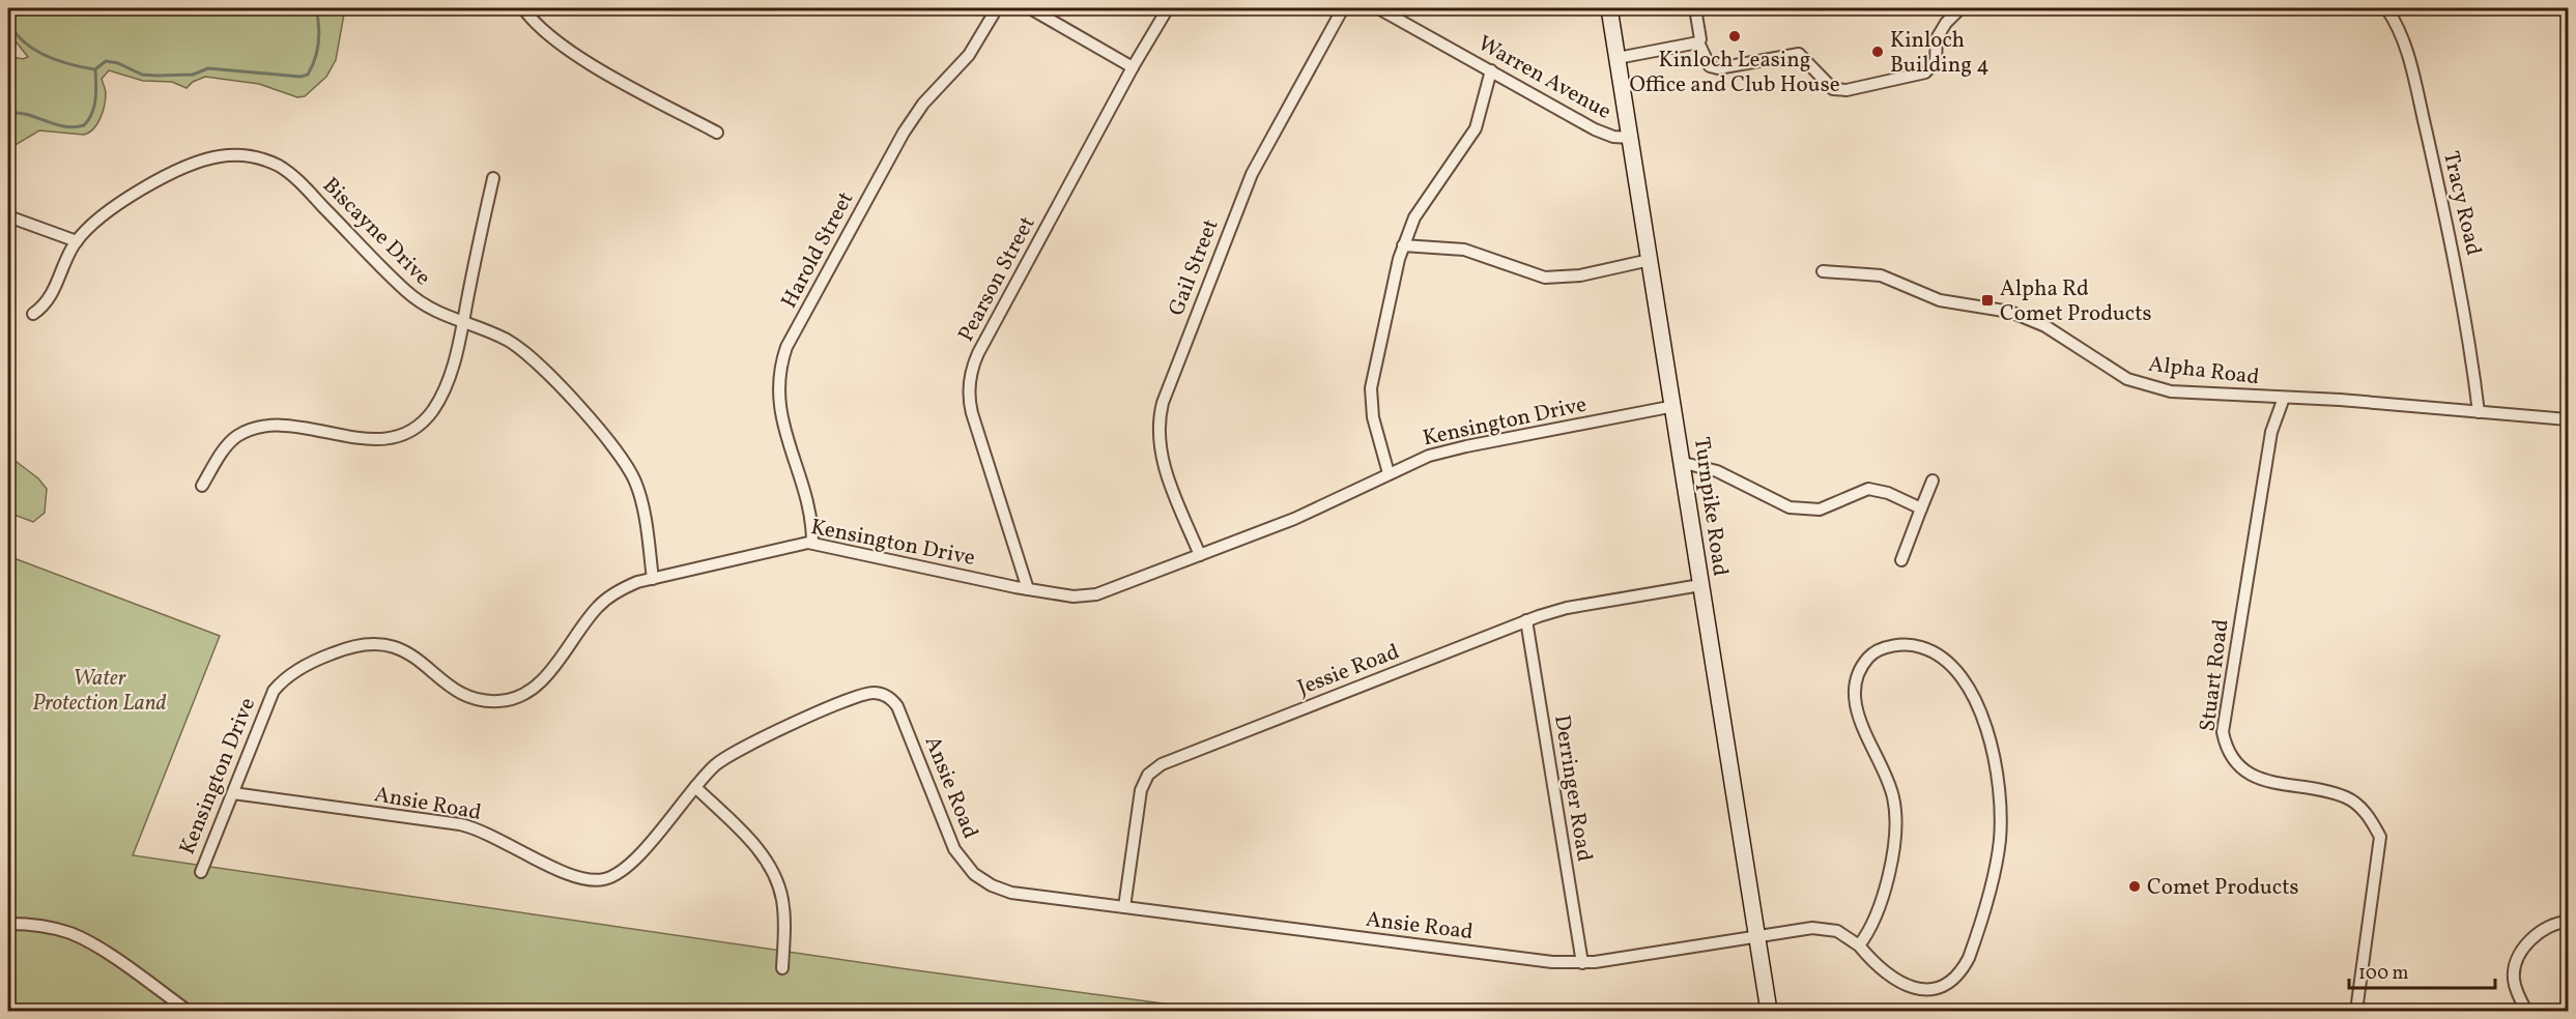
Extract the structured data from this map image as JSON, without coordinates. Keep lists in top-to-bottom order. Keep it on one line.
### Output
{"streets":{"main road":["Turnpike Road"],"street":["Warren Avenue","Tracy Road","Biscayne Drive","Harold Street","Gail Street","Pearson Street","Alpha Road","Kensington Drive","Jessie Road","Stuart Road","Ansie Road","Derringer Road"]},"crossings":[["Warren Avenue","Turnpike Road"],["Tracy Road","Alpha Road"],["Biscayne Drive","Kensington Drive"],["Harold Street","Kensington Drive"],["Gail Street","Kensington Drive"],["Pearson Street","Kensington Drive"],["Alpha Road","Stuart Road"],["Kensington Drive","Turnpike Road"],["Kensington Drive","Ansie Road"],["Turnpike Road","Jessie Road"],["Turnpike Road","Ansie Road"],["Jessie Road","Ansie Road"],["Jessie Road","Derringer Road"],["Ansie Road","Derringer Road"]],"parks":["Water Protection Land"],"places":{"other":["Kinloch Leasing Office and Club House","Kinloch Building 4","Comet Products"],"transit":["Alpha Rd Comet Products"]},"scale_bar":"100 m"}
